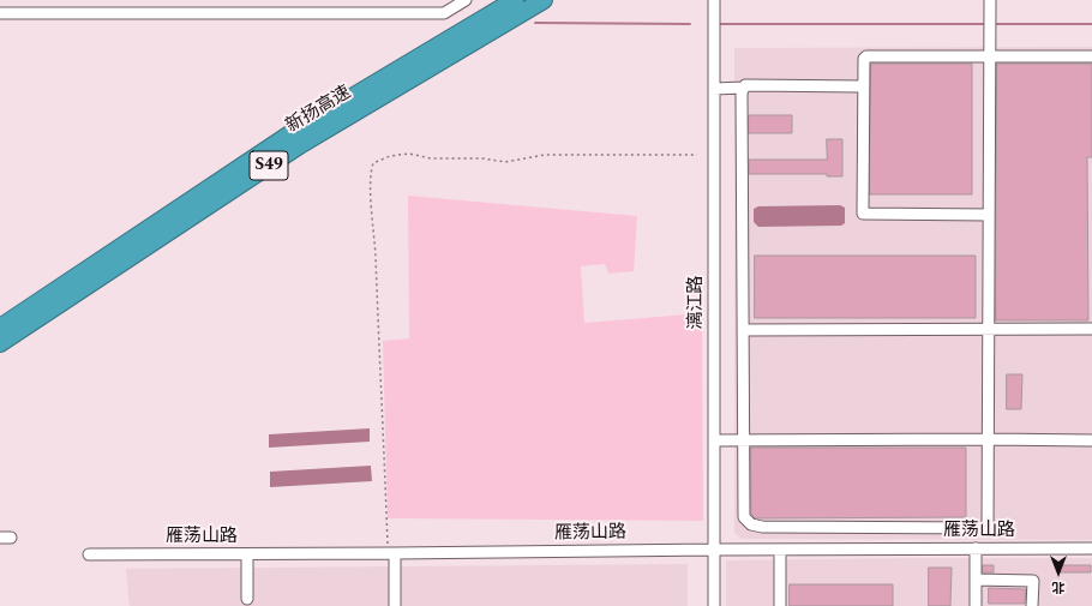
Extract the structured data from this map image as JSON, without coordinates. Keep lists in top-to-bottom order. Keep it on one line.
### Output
{"streets":{"highway":["新扬高速","S49"],"street":["漓江路","雁荡山路"]},"crossings":[["漓江路","雁荡山路"]],"north":"bottom"}
